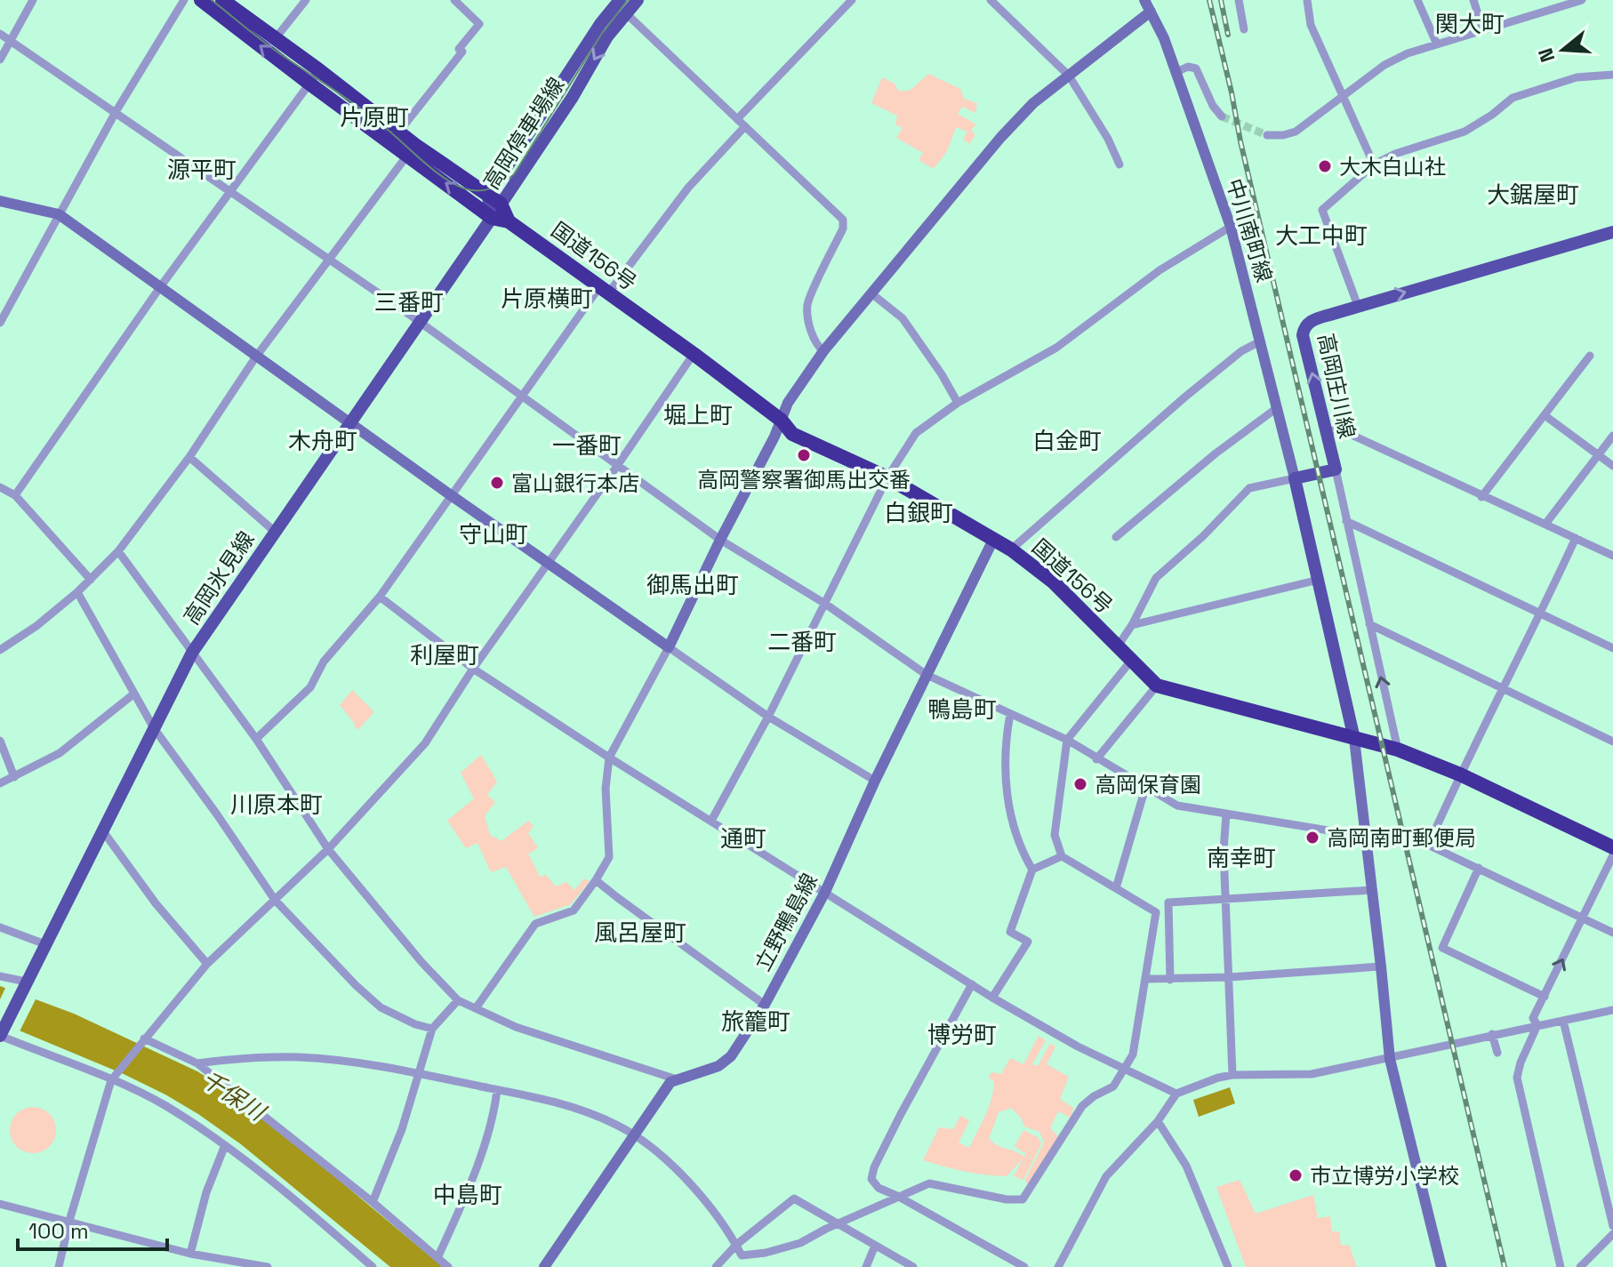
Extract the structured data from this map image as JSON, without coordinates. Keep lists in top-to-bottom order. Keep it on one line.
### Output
{"streets":{"highway":["国道156号"],"main road":["高岡停車場線","高岡庄川線","高岡氷見線"],"street":["中川南町線","立野鴨島線"]},"crossings":[["高岡停車場線","国道156号"],["高岡停車場線","高岡氷見線"],["中川南町線","高岡庄川線"],["国道156号","高岡氷見線"],["国道156号","立野鴨島線"]],"one_way":["高岡庄川線"],"districts":["関大町","片原町","源平町","大鋸屋町","大工中町","片原横町","三番町","堀上町","木舟町","白金町","一番町","白銀町","守山町","御馬出町","二番町","利屋町","鴨島町","川原本町","通町","南幸町","風呂屋町","旅籠町","博労町","中島町"],"water":["千保川"],"places":["大木白山社","高岡警察署御馬出交番","富山銀行本店","高岡保育園","高岡南町郵便局","市立博労小学校"],"scale_bar":"100 m","north":"left"}
